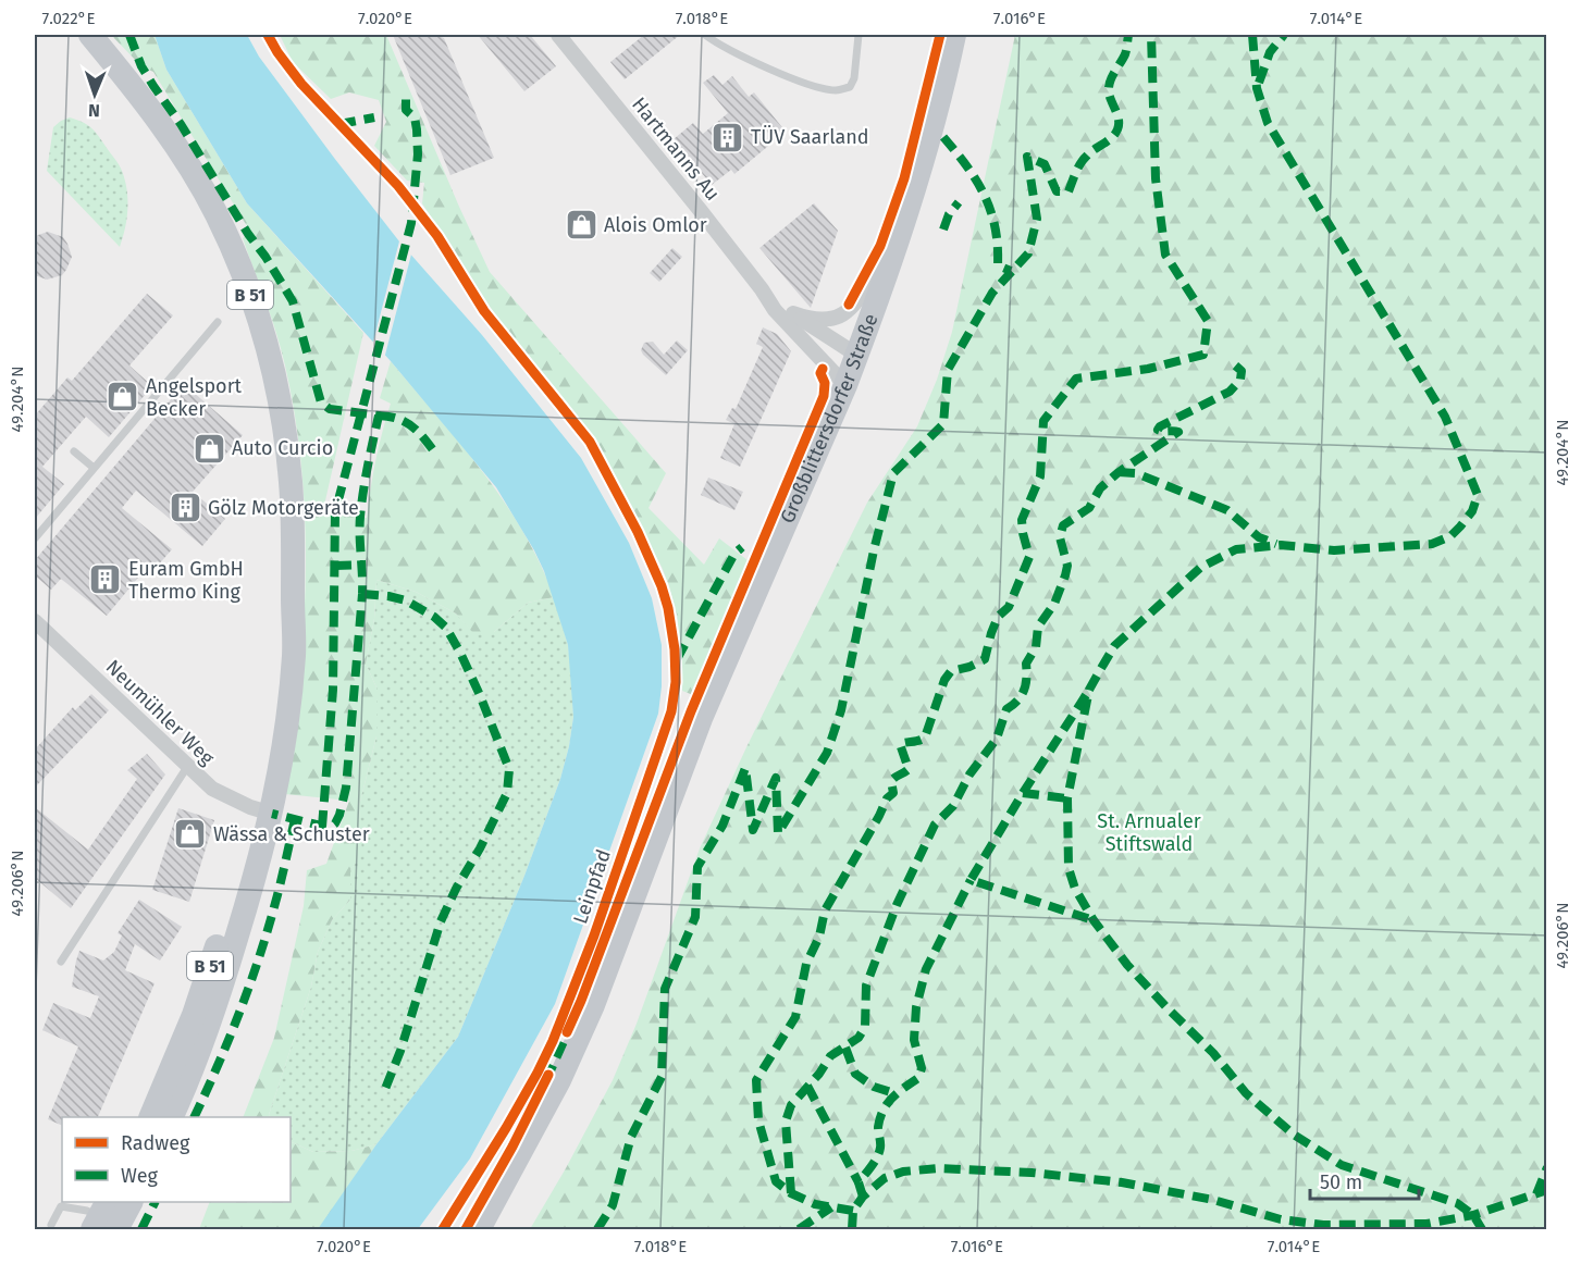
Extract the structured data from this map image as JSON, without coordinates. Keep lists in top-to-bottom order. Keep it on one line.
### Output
{"streets":{"main road":["B 51","Großblittersdorfer Straße"],"street":["Hartmanns Au","Neumühler Weg"],"lane":["Leinpfad"]},"crossings":[["Hartmanns Au","Großblittersdorfer Straße"],["B 51","Neumühler Weg"]],"parks":["St. Arnualer Stiftswald"],"places":{"building":["TÜV Saarland","Gölz Motorgeräte","Euram GmbH Thermo King"],"shop":["Alois Omlor","Angelsport Becker","Auto Curcio","Wässa & Schuster"]},"legend":["Radweg","Weg"],"scale_bar":"50 m","north":"bottom","coordinates":["7.022°E","7.020°E","7.018°E","7.016°E","7.014°E","49.204°N","49.206°N"]}
